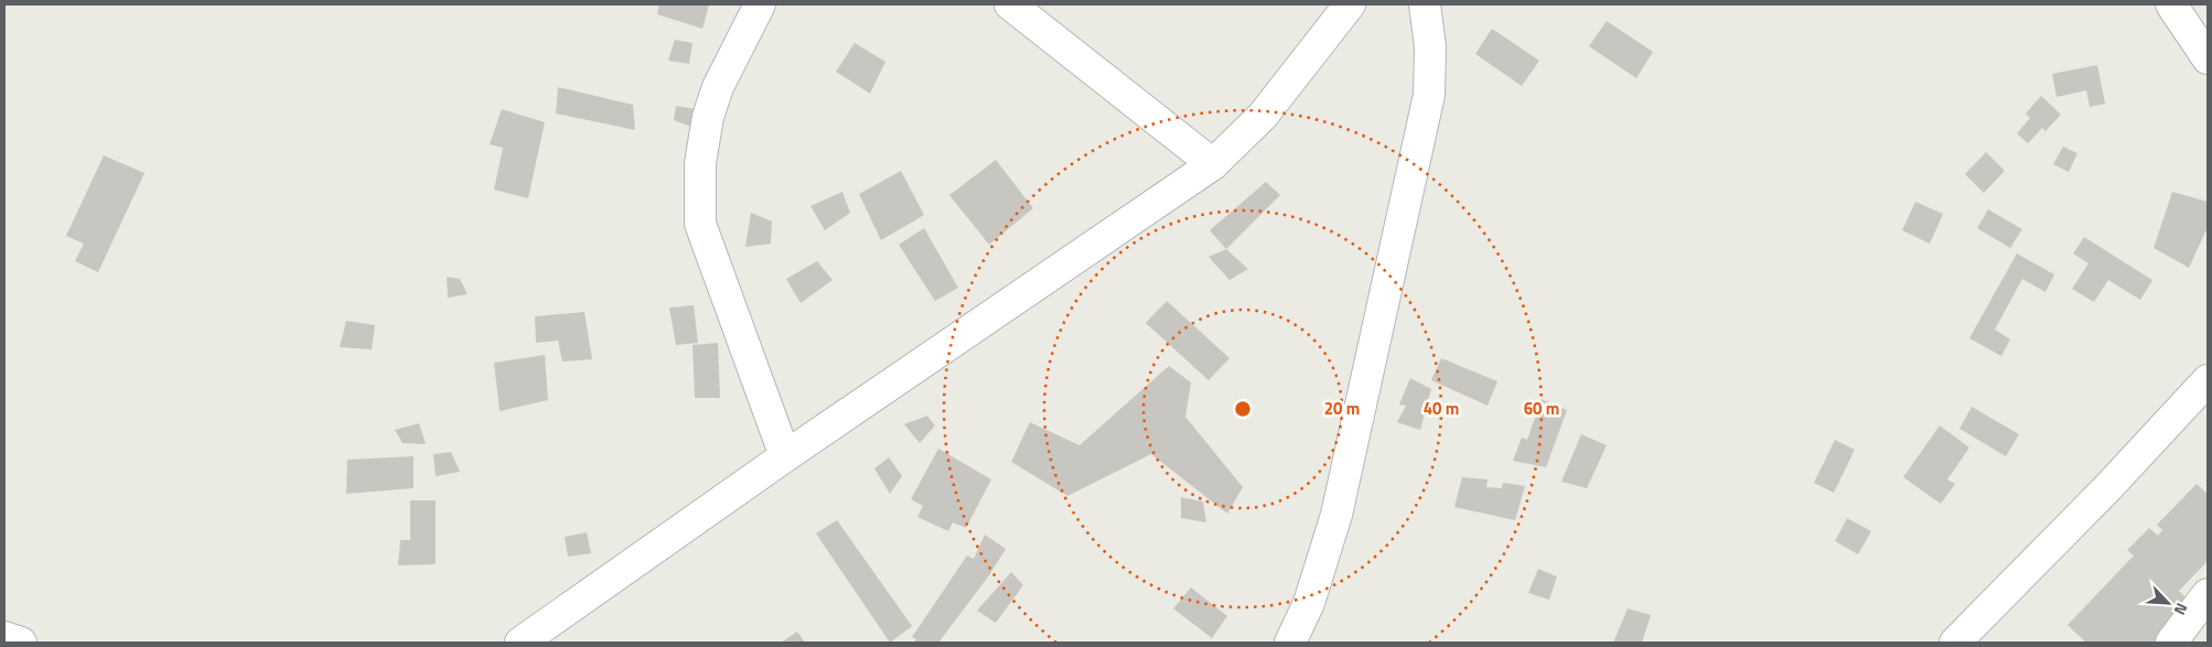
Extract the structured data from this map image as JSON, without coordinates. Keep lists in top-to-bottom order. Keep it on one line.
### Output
{"north":"bottom right","rings":["20 m","40 m","60 m"]}
